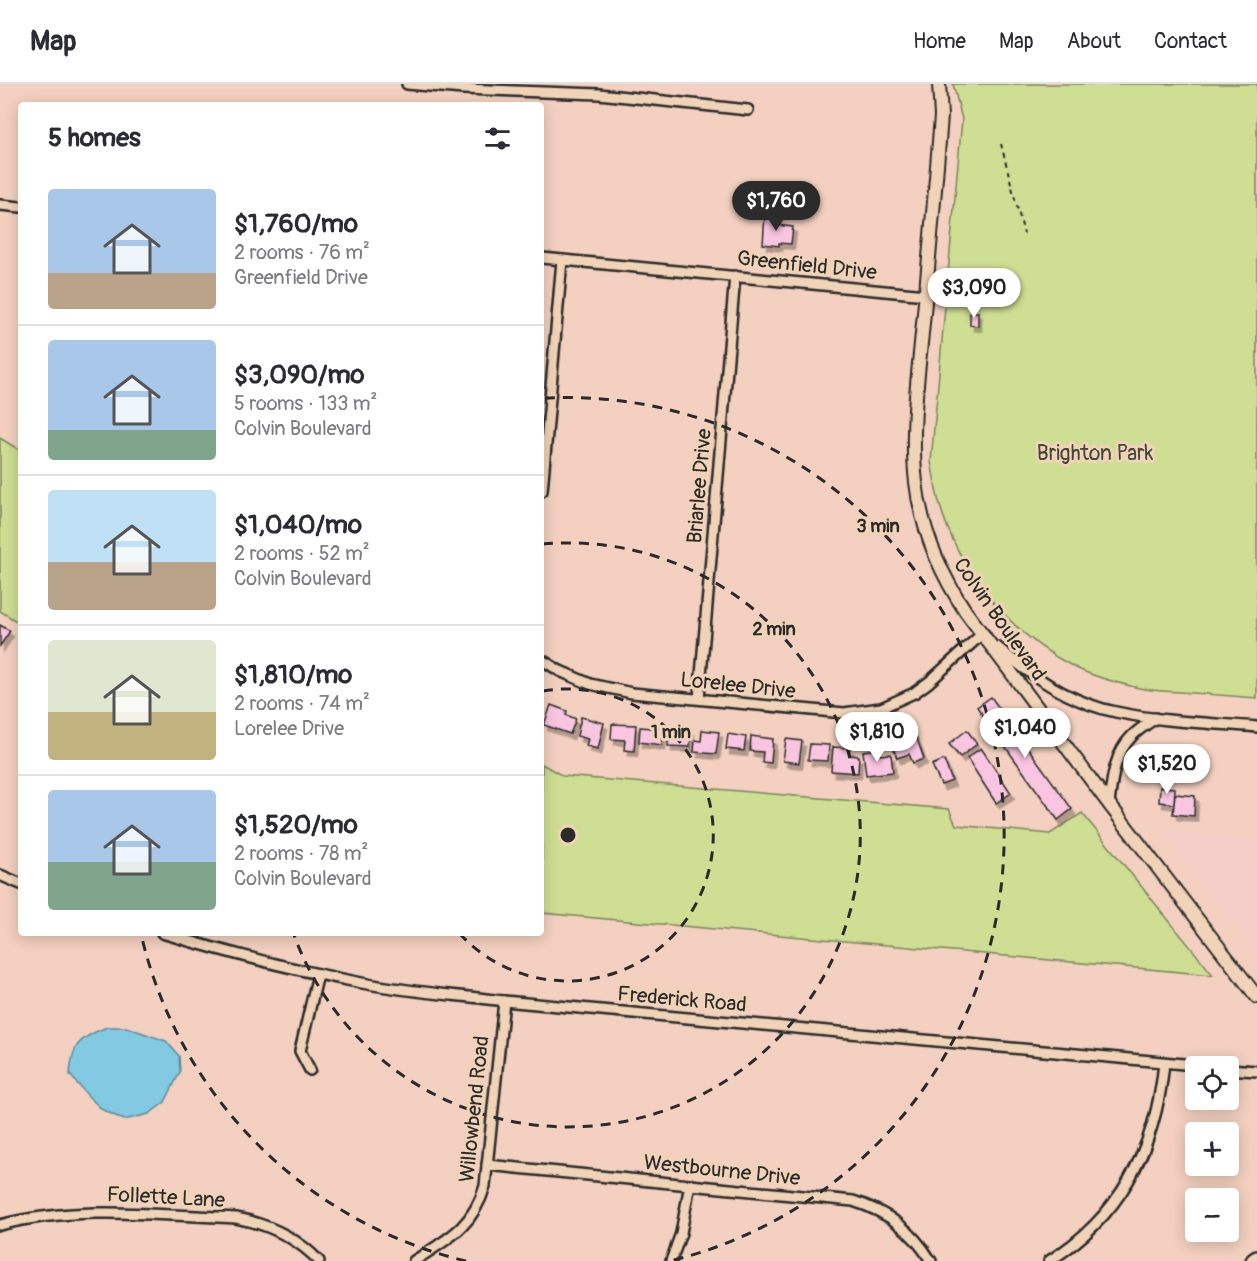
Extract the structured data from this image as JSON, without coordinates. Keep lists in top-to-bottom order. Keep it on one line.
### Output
{"streets":{"street":["Greenfield Drive","Briarlee Drive","Colvin Boulevard","Lorelee Drive","Frederick Road","Willowbend Road","Westbourne Drive","Follette Lane"]},"crossings":[["Greenfield Drive","Briarlee Drive"],["Greenfield Drive","Colvin Boulevard"],["Briarlee Drive","Lorelee Drive"],["Colvin Boulevard","Lorelee Drive"],["Frederick Road","Willowbend Road"],["Willowbend Road","Westbourne Drive"]],"parks":["Brighton Park"],"page":{"header":"Map","nav":["Home","Map","About","Contact"],"heading":"5 homes","list":[{"name":"$1,760/mo","note":"2 rooms · 76 m² · Greenfield Drive"},{"name":"$3,090/mo","note":"5 rooms · 133 m² · Colvin Boulevard"},{"name":"$1,040/mo","note":"2 rooms · 52 m² · Colvin Boulevard"},{"name":"$1,810/mo","note":"2 rooms · 74 m² · Lorelee Drive"},{"name":"$1,520/mo","note":"2 rooms · 78 m² · Colvin Boulevard"}],"price":["$1,760","$3,090","$1,040","$1,810","$1,520"],"map_buttons":["+","−"]},"rings":["3 min","2 min","1 min"]}
